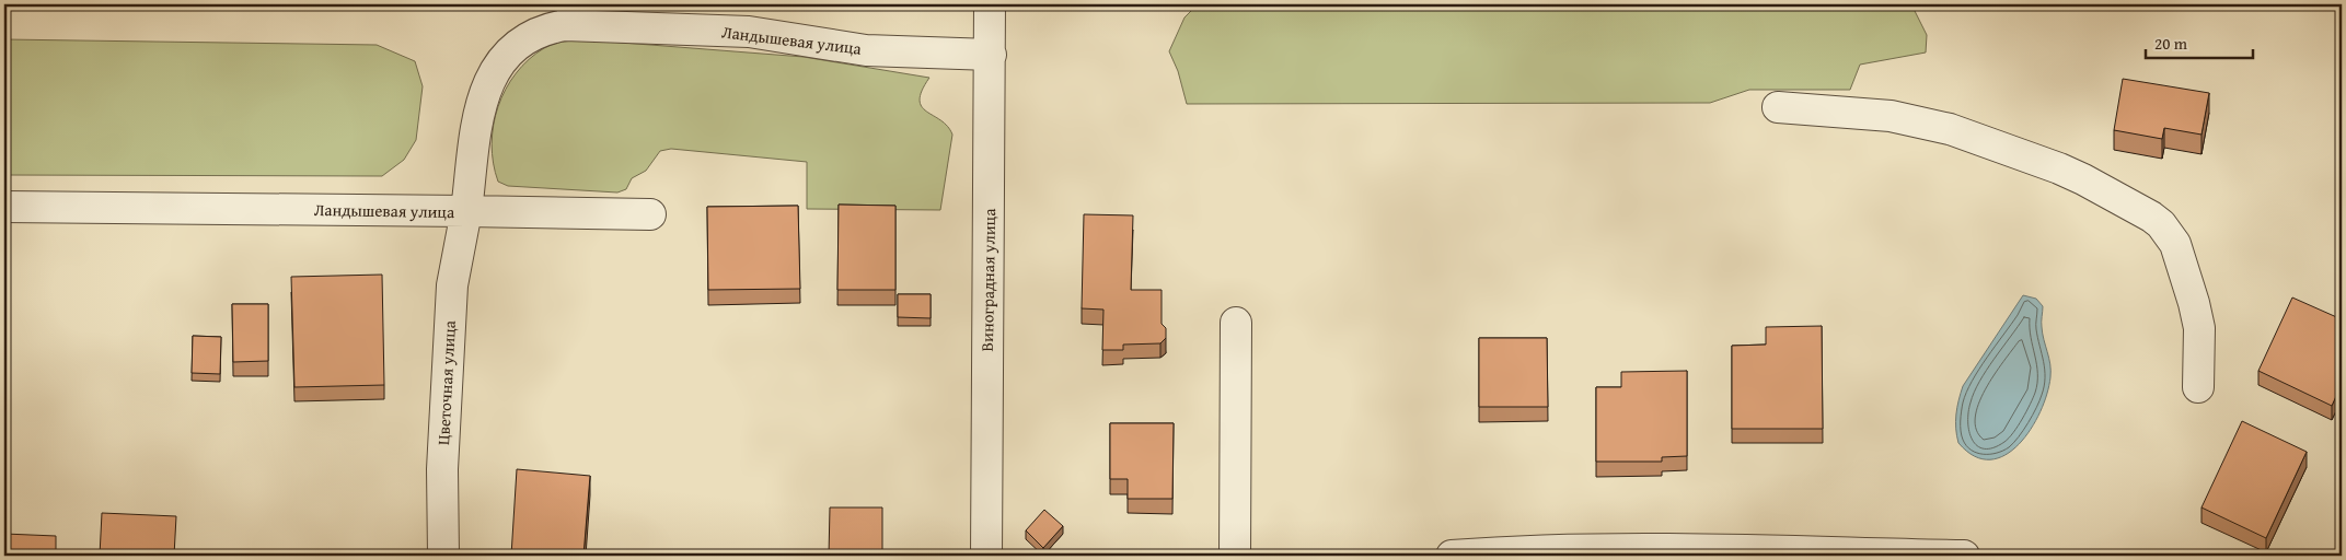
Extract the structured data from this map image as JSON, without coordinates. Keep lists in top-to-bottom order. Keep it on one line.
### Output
{"streets":{"street":["Ландышевая улица","Виноградная улица","Цветочная улица"]},"crossings":[["Ландышевая улица","Виноградная улица"],["Ландышевая улица","Цветочная улица"]],"scale_bar":"20 m"}
